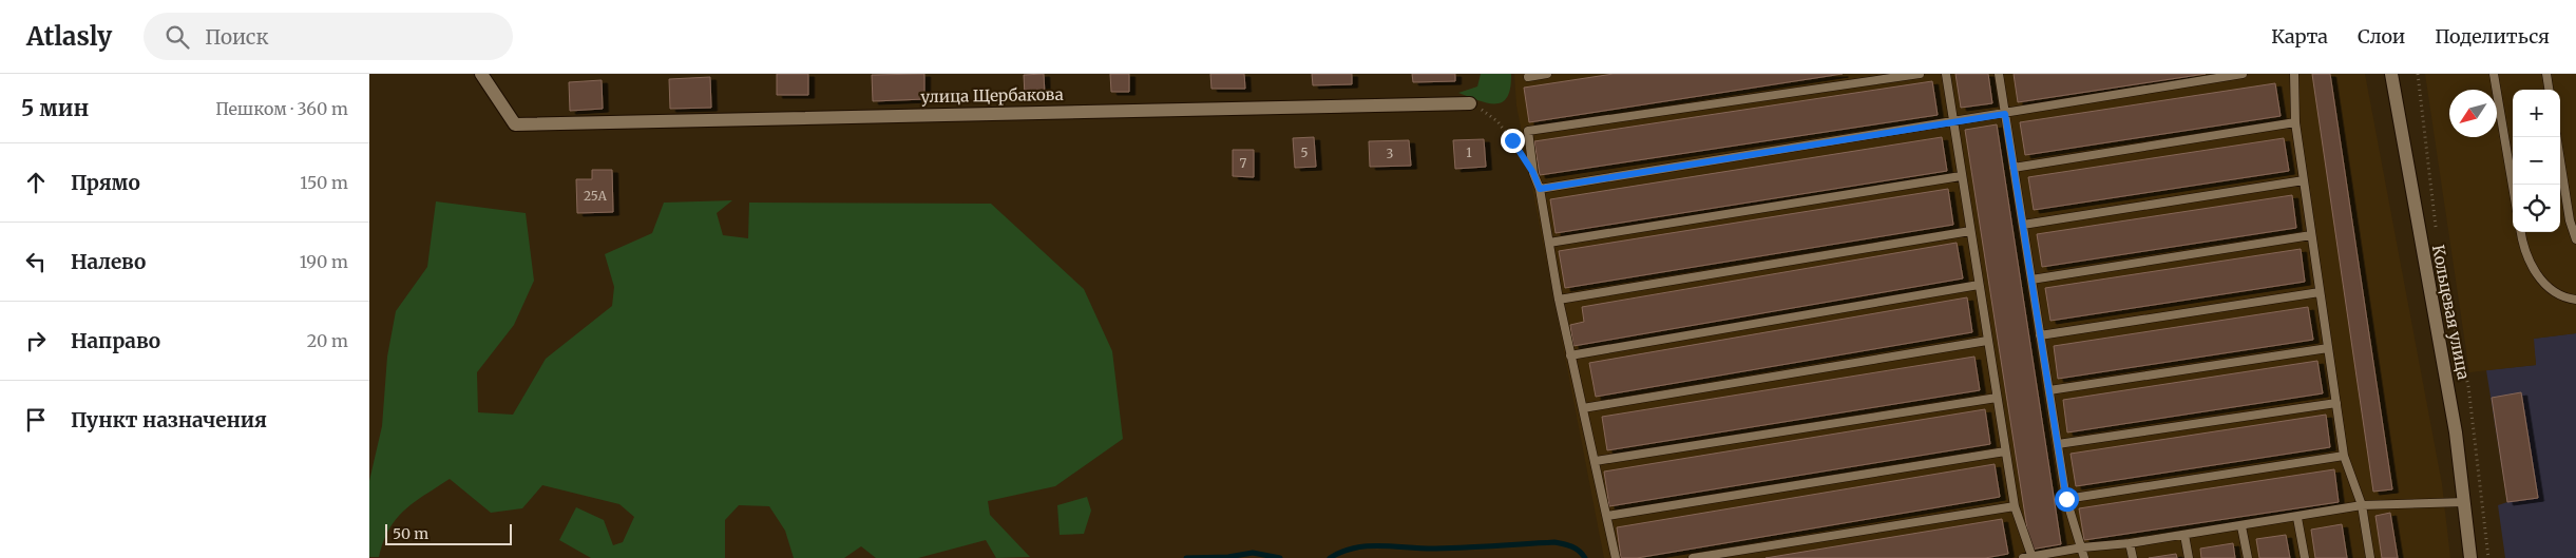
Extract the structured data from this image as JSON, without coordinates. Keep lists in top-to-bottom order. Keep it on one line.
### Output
{"streets":{"street":["улица Щербакова","Кольцевая улица"]},"house_numbers":["5","1","3","7","25А"],"scale_bar":"50 m","north":"bottom left","page":{"header":"Atlasly","search":"Поиск","nav":["Карта","Слои","Поделиться"],"heading":["5 мин","Пешком · 360 m"],"map_buttons":["+","−"],"list":[["Прямо","150 m"],["Налево","190 m"],["Направо","20 m"],"Пункт назначения"],"scale":"50 m"}}
